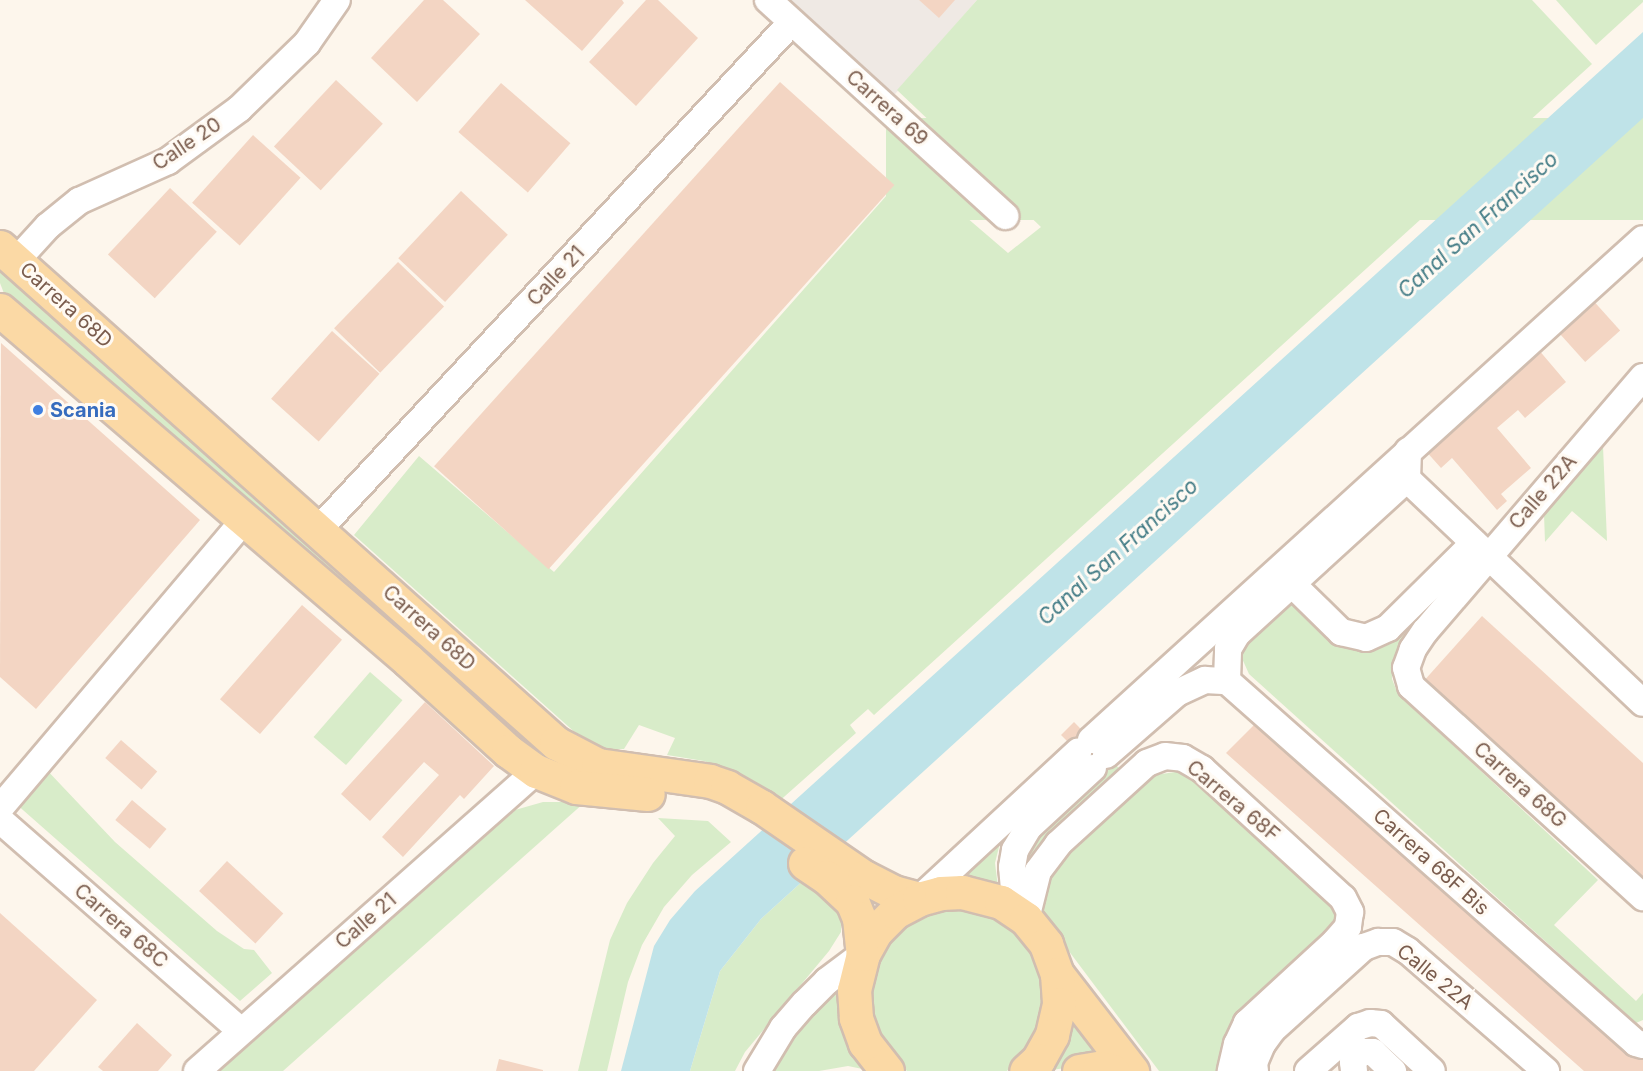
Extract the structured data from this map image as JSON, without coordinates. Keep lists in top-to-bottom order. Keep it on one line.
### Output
{"streets":{"main road":["Carrera 68D"],"street":["Carrera 69","Calle 20","Calle 21","Calle 22A","Carrera 68G","Carrera 68F","Carrera 68F Bis","Carrera 68C"]},"crossings":[["Carrera 69","Calle 21"],["Calle 20","Carrera 68D"],["Calle 21","Carrera 68D"],["Calle 21","Carrera 68C"],["Calle 22A","Carrera 68G"]],"water":["Canal San Francisco"],"places":["Scania"]}
